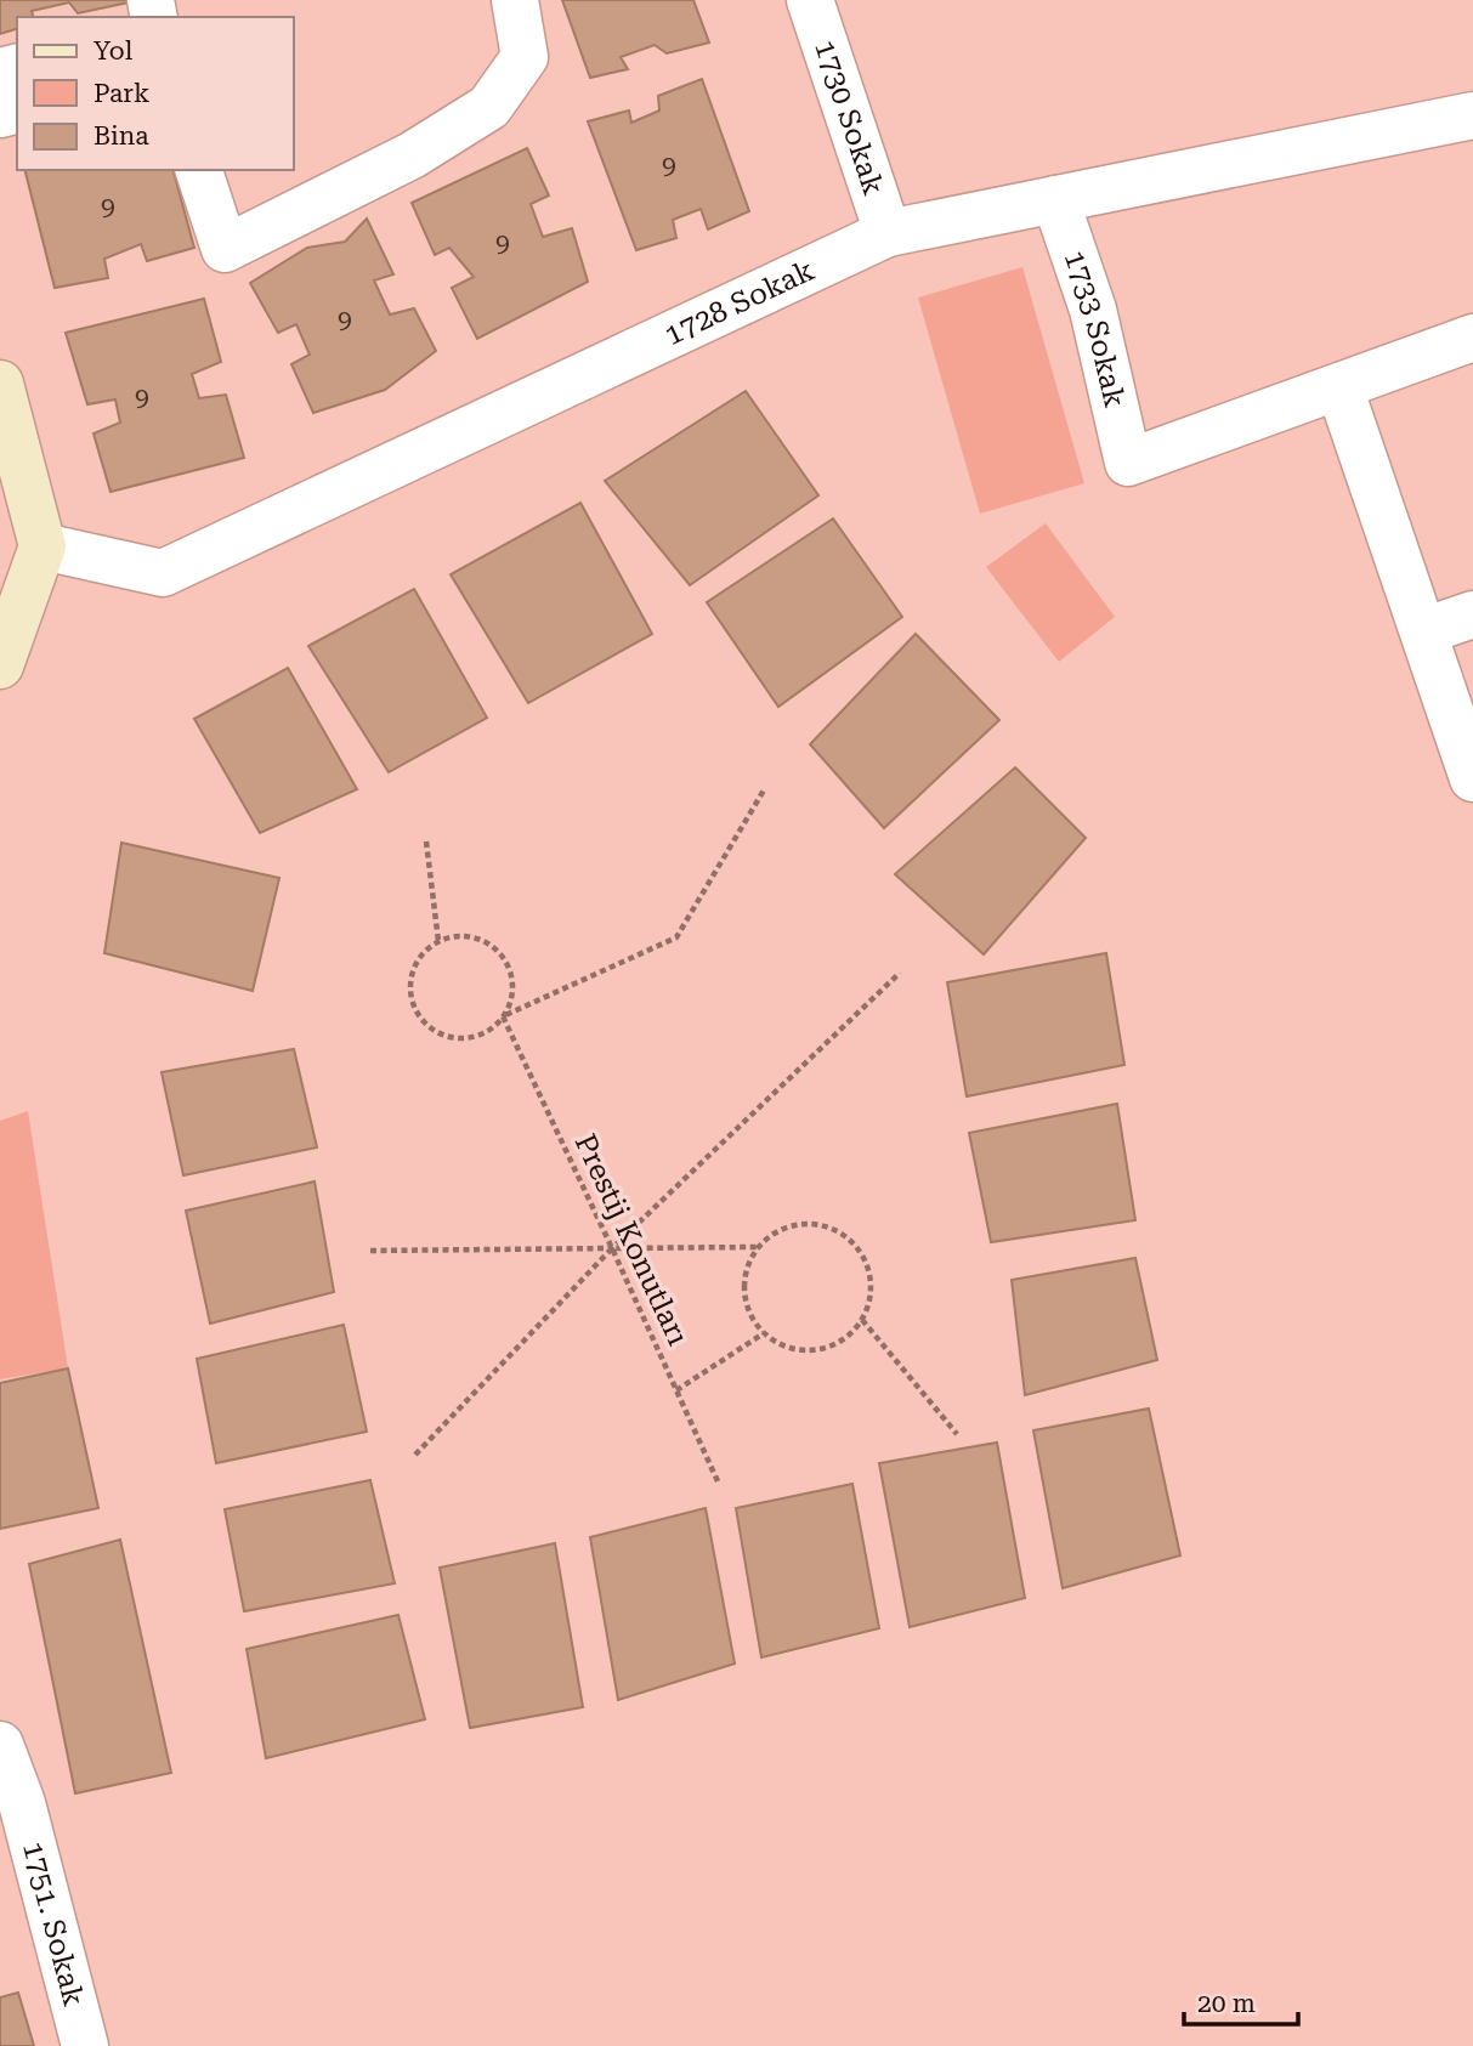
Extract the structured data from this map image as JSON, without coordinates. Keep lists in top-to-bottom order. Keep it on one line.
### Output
{"streets":{"street":["1730 Sokak","1728 Sokak","1733 Sokak","1751. Sokak"],"path":["Prestij Konutları"]},"crossings":[["1730 Sokak","1728 Sokak"],["1728 Sokak","1733 Sokak"]],"house_numbers":["9","9","9","9","9"],"legend":["Yol","Park","Bina"],"scale_bar":"20 m"}
